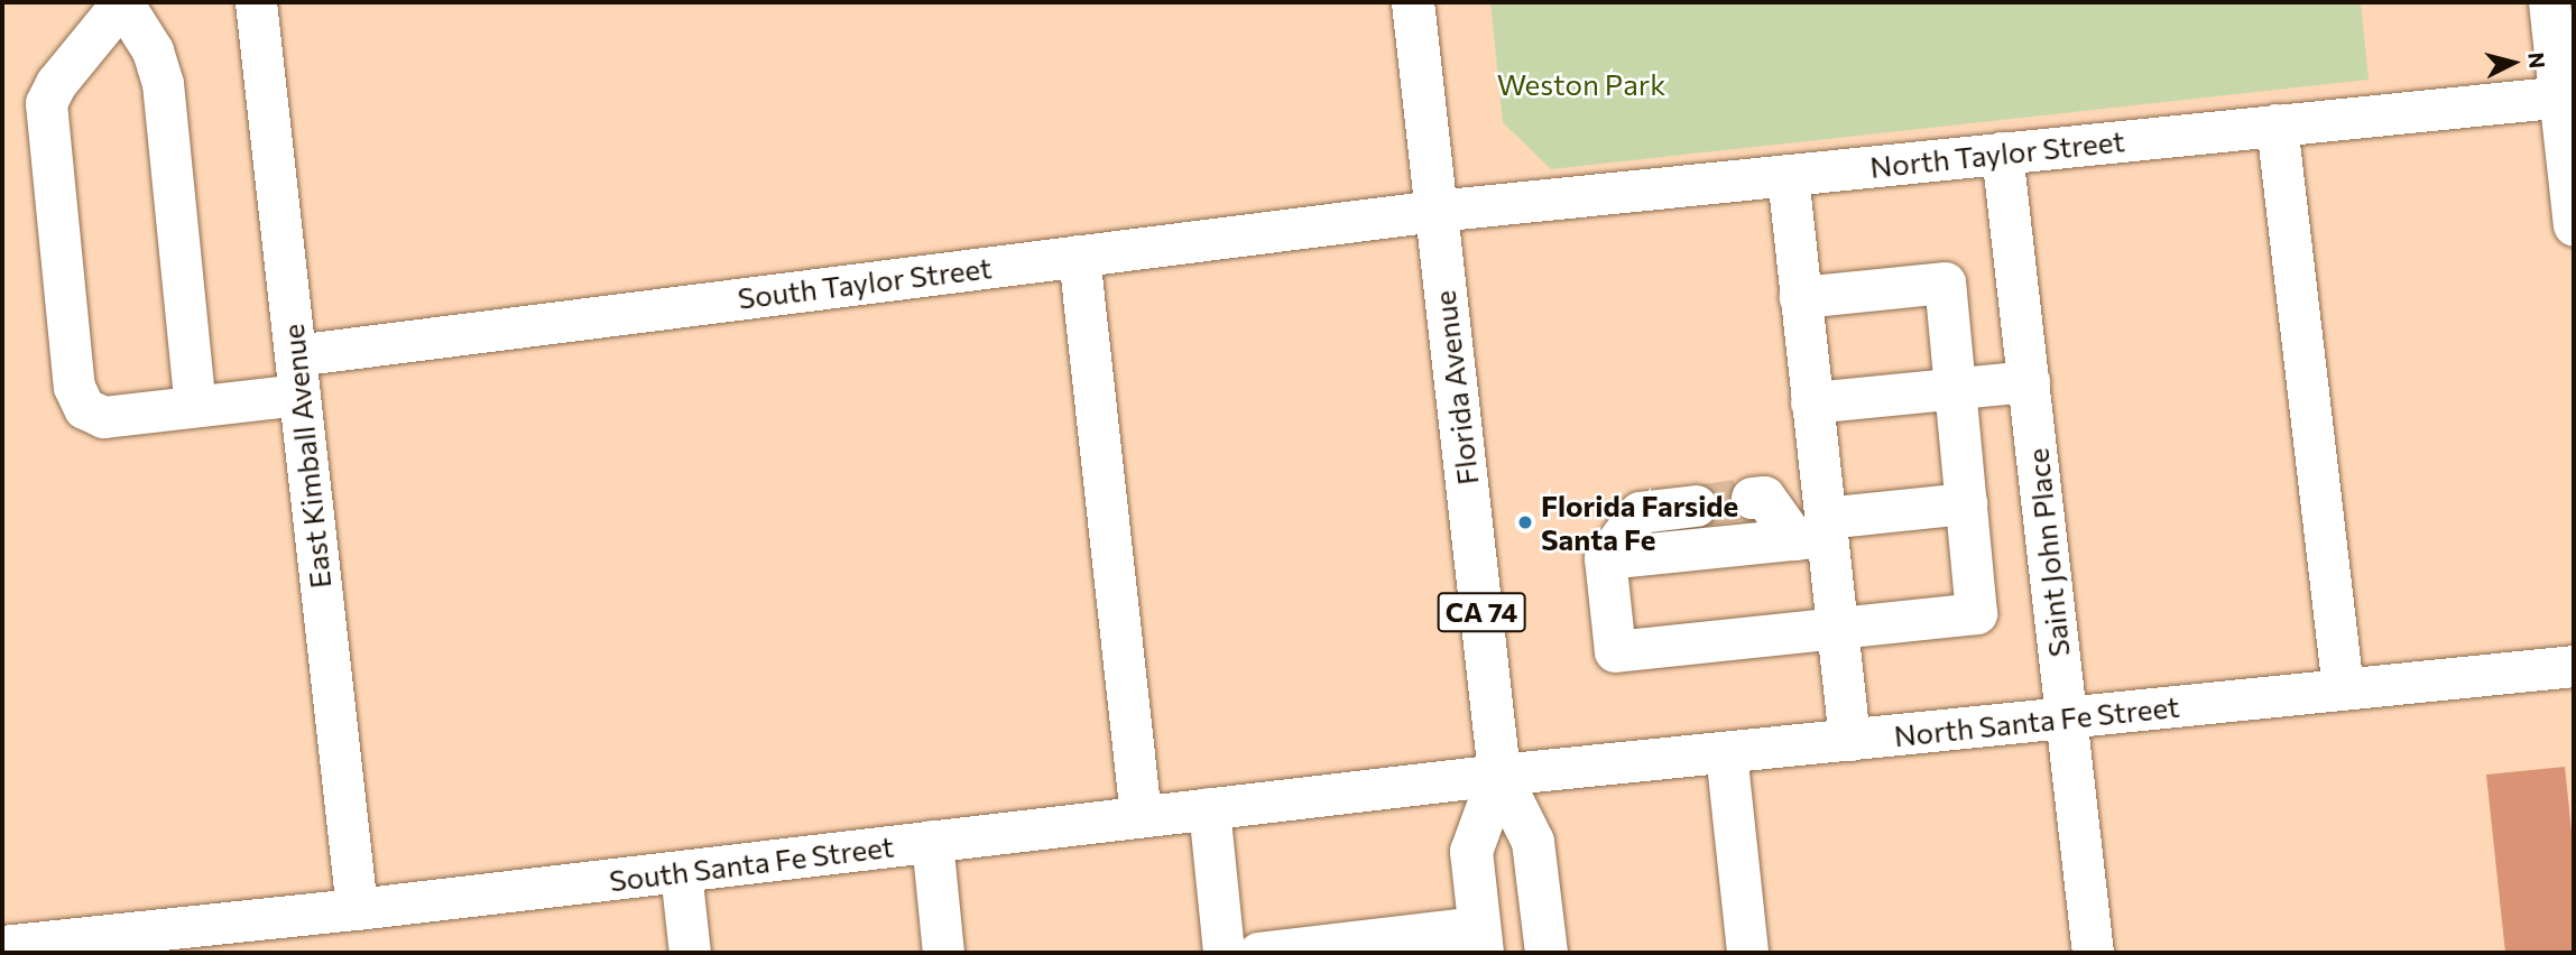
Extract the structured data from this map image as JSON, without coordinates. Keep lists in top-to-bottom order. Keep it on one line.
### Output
{"streets":{"main road":["Florida Avenue","CA 74"],"street":["North Taylor Street","South Taylor Street","East Kimball Avenue","Saint John Place","North Santa Fe Street","South Santa Fe Street"]},"crossings":[["North Taylor Street","South Taylor Street"],["North Taylor Street","Florida Avenue"],["North Taylor Street","Saint John Place"],["South Taylor Street","Florida Avenue"],["South Taylor Street","East Kimball Avenue"],["Florida Avenue","North Santa Fe Street"],["Florida Avenue","South Santa Fe Street"],["East Kimball Avenue","South Santa Fe Street"],["Saint John Place","North Santa Fe Street"],["North Santa Fe Street","South Santa Fe Street"]],"parks":["Weston Park"],"places":["Florida Farside Santa Fe"],"north":"right"}
